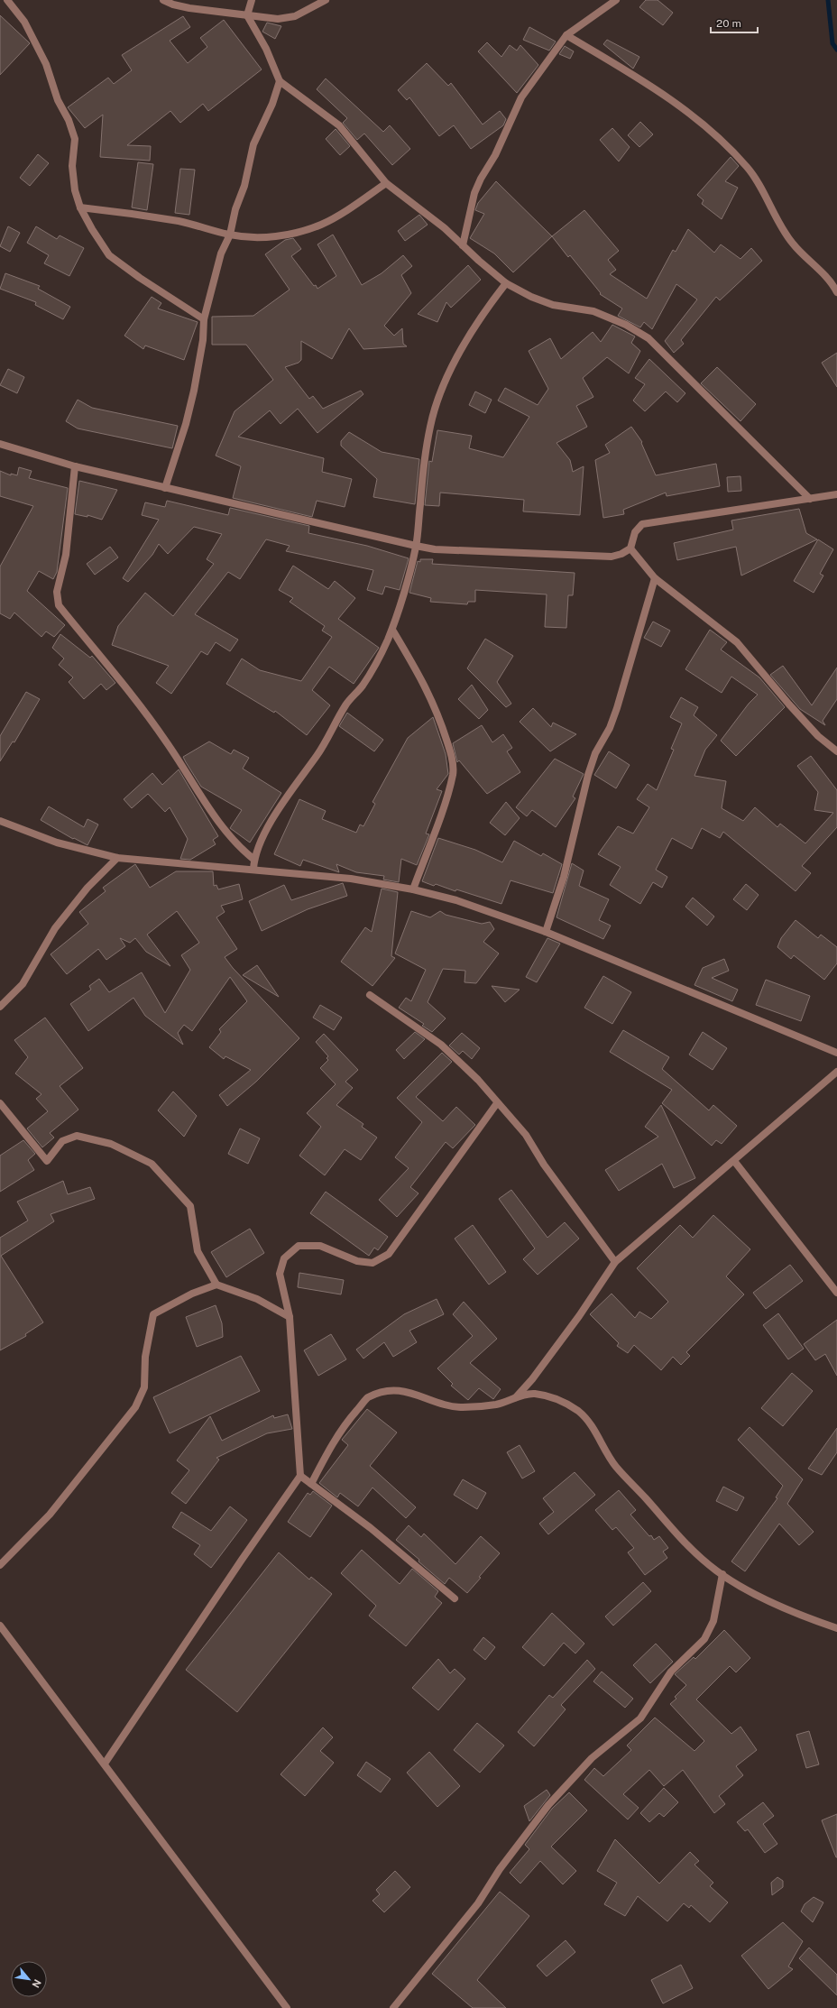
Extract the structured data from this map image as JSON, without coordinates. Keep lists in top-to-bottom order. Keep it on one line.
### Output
{"scale_bar":"20 m","north":"bottom right"}
